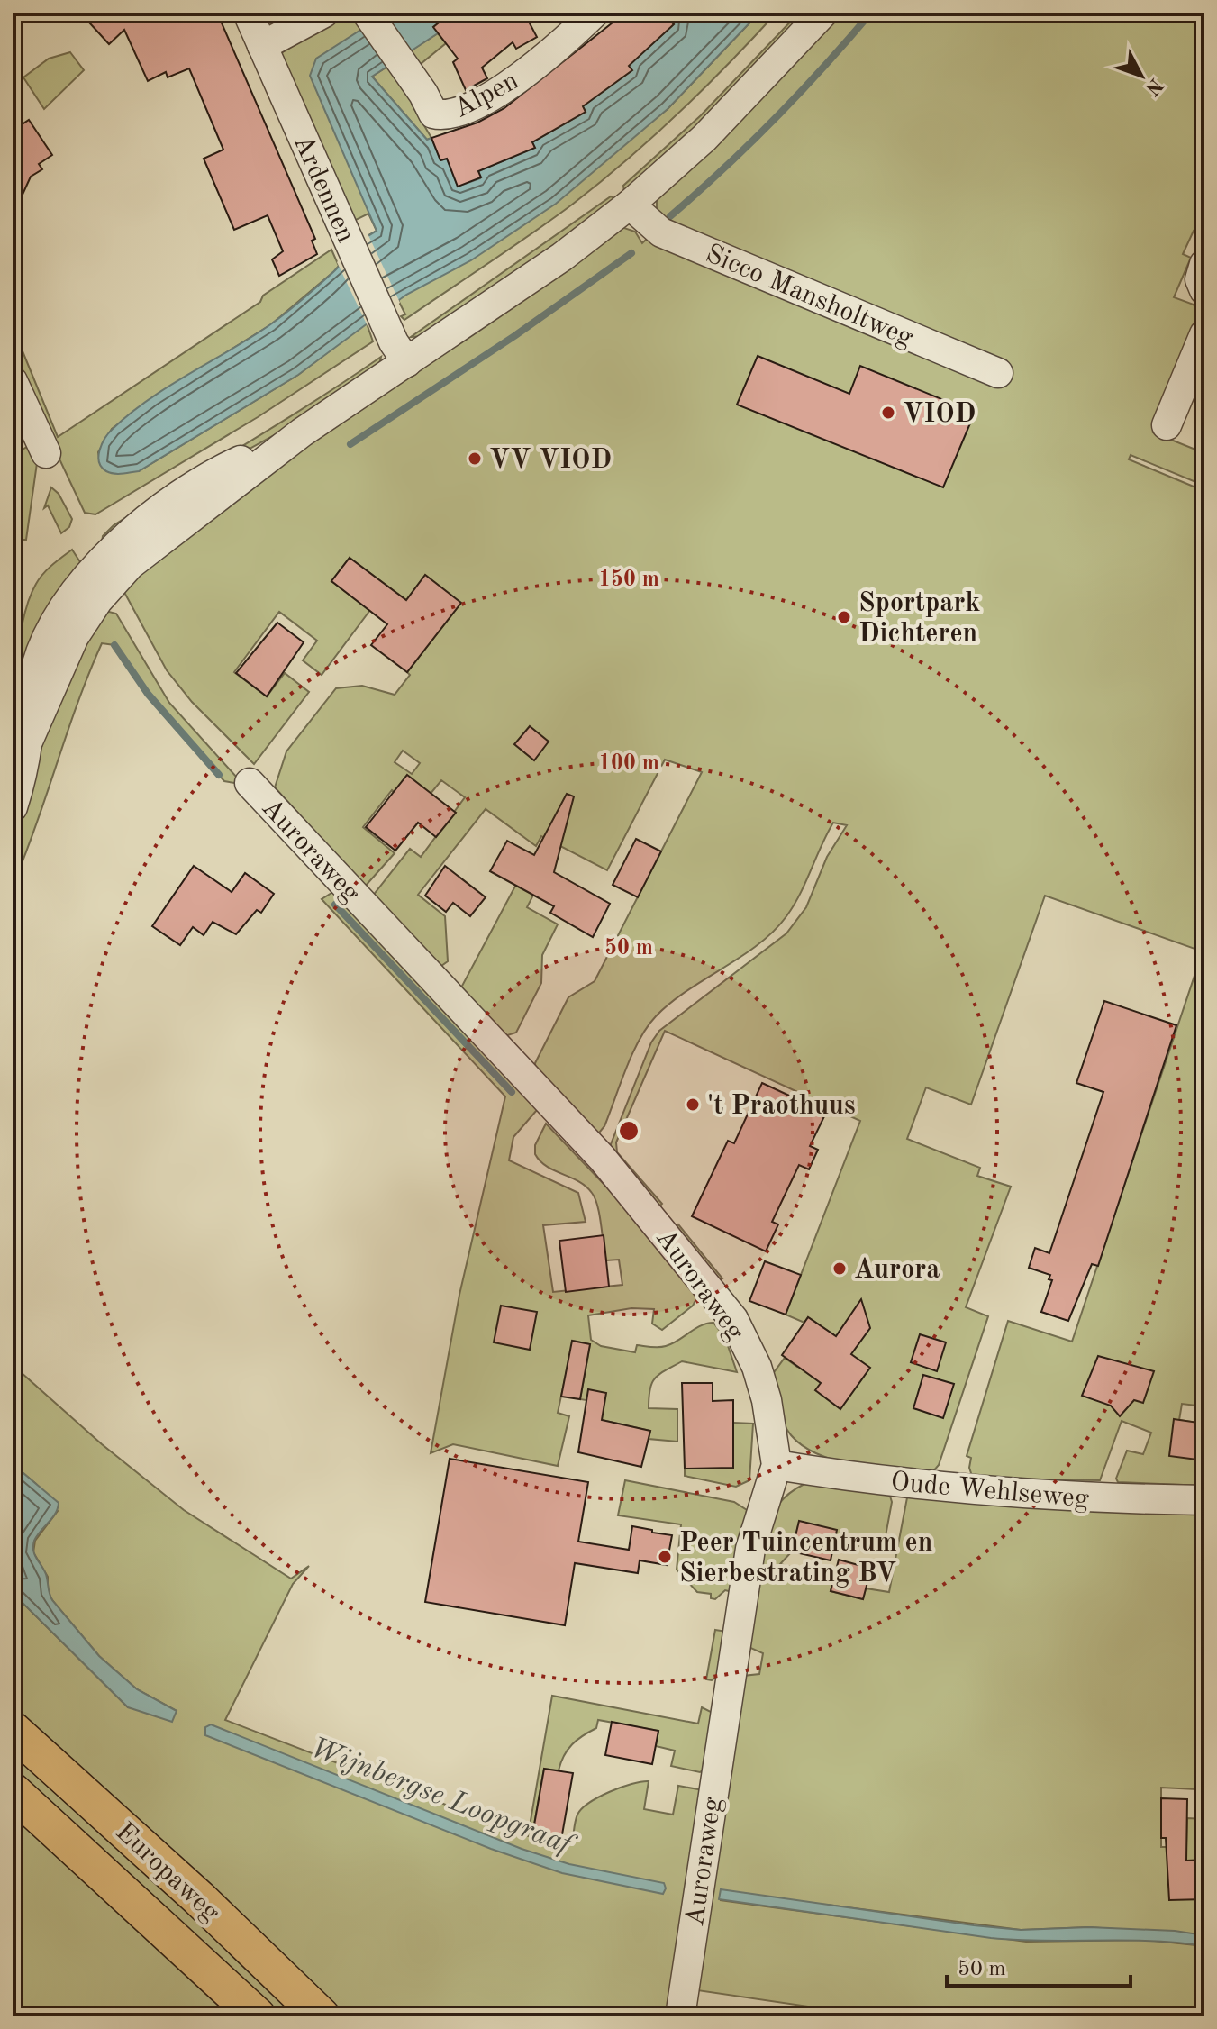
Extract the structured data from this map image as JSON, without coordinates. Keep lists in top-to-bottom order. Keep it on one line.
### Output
{"streets":{"main road":["Europaweg"],"street":["Alpen","Ardennen","Sicco Mansholtweg","Auroraweg","Oude Wehlseweg"]},"crossings":[["Auroraweg","Oude Wehlseweg"]],"water":["Wijnbergse Loopgraaf"],"places":["VIOD","VV VIOD","Sportpark Dichteren","'t Praothuus","Aurora","Peer Tuincentrum en Sierbestrating BV"],"scale_bar":"50 m","north":"bottom right","rings":["150 m","100 m","50 m"]}
